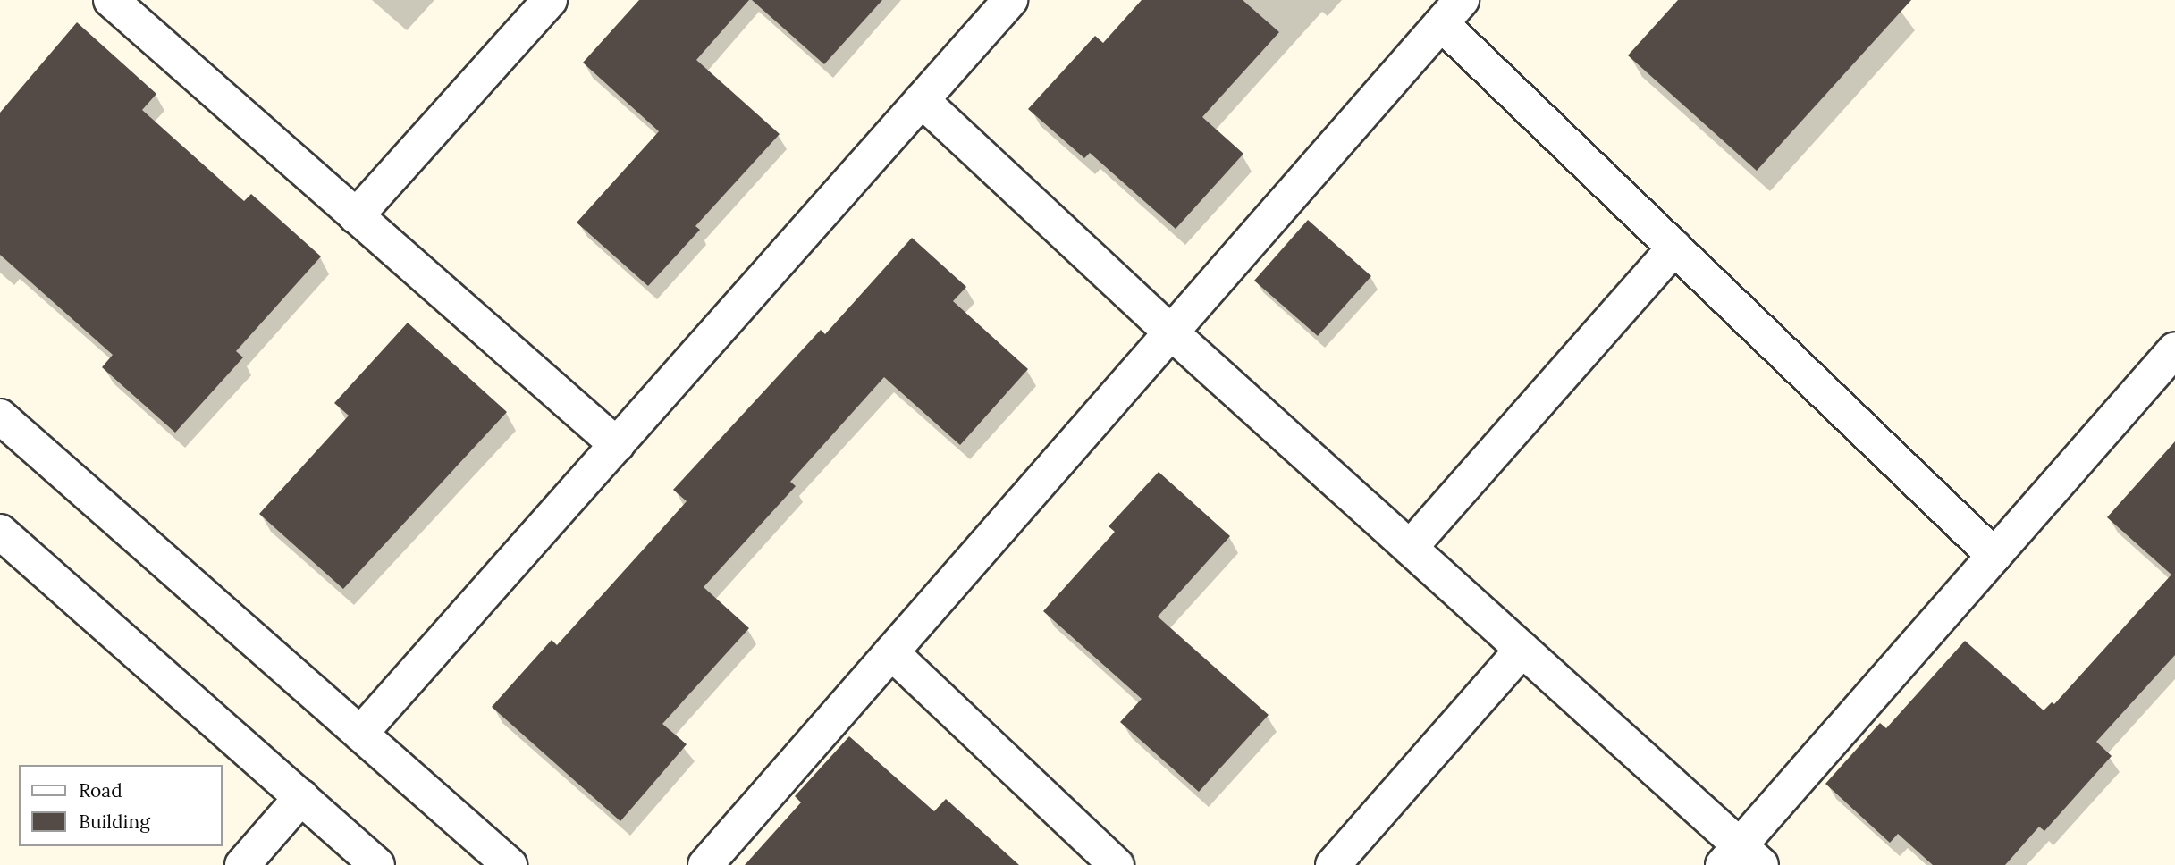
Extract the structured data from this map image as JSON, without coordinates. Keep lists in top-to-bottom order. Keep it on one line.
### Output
{"legend":["Road","Building"]}
